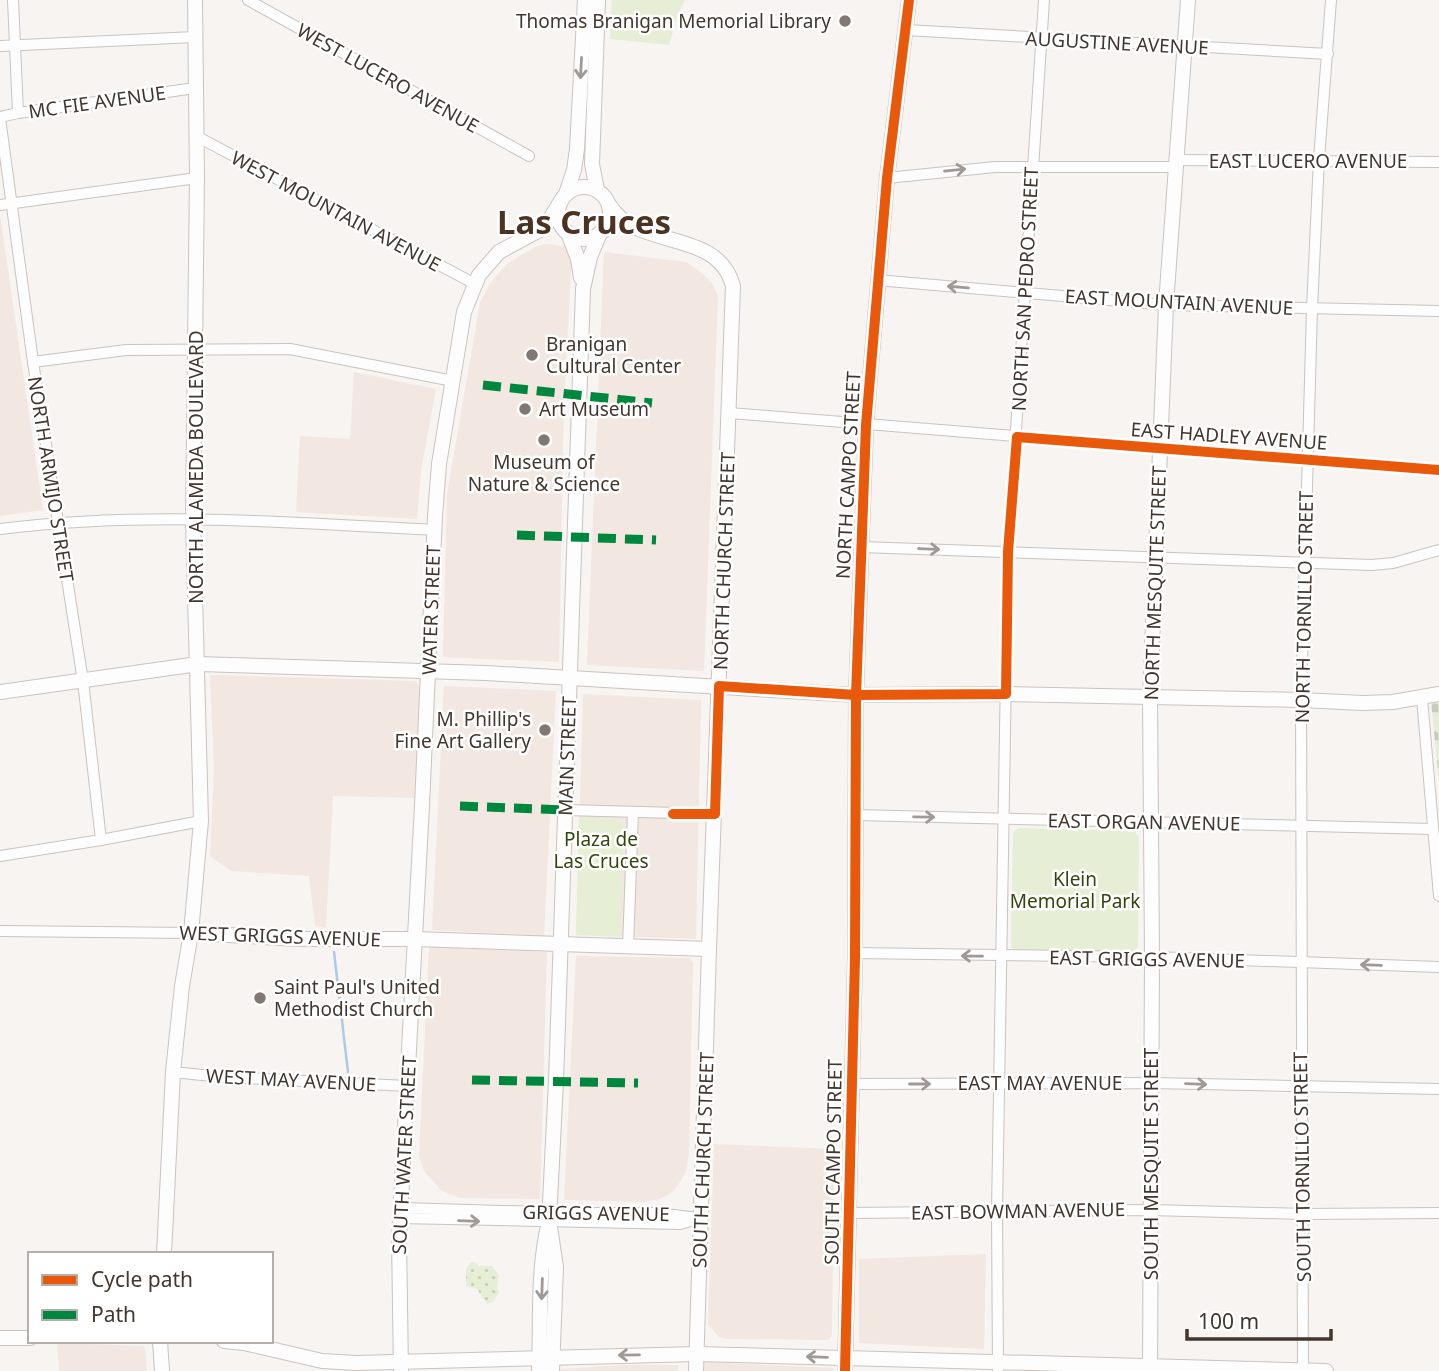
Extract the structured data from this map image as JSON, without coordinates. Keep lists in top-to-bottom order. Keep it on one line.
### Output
{"streets":{"street":["AUGUSTINE AVENUE","WEST LUCERO AVENUE","MC FIE AVENUE","EAST LUCERO AVENUE","WEST MOUNTAIN AVENUE","NORTH SAN PEDRO STREET","EAST MOUNTAIN AVENUE","EAST HADLEY AVENUE","NORTH ALAMEDA BOULEVARD","NORTH CAMPO STREET","NORTH ARMIJO STREET","NORTH CHURCH STREET","NORTH MESQUITE STREET","NORTH TORNILLO STREET","WATER STREET","MAIN STREET","EAST ORGAN AVENUE","WEST GRIGGS AVENUE","EAST GRIGGS AVENUE","WEST MAY AVENUE","EAST MAY AVENUE","SOUTH WATER STREET","SOUTH CHURCH STREET","SOUTH CAMPO STREET","SOUTH MESQUITE STREET","SOUTH TORNILLO STREET","EAST BOWMAN AVENUE","GRIGGS AVENUE"]},"crossings":[["AUGUSTINE AVENUE","NORTH SAN PEDRO STREET"],["AUGUSTINE AVENUE","NORTH CAMPO STREET"],["AUGUSTINE AVENUE","NORTH MESQUITE STREET"],["AUGUSTINE AVENUE","NORTH TORNILLO STREET"],["MC FIE AVENUE","NORTH ALAMEDA BOULEVARD"],["MC FIE AVENUE","NORTH ARMIJO STREET"],["EAST LUCERO AVENUE","NORTH SAN PEDRO STREET"],["EAST LUCERO AVENUE","NORTH CAMPO STREET"],["EAST LUCERO AVENUE","NORTH MESQUITE STREET"],["EAST LUCERO AVENUE","NORTH TORNILLO STREET"],["WEST MOUNTAIN AVENUE","NORTH ALAMEDA BOULEVARD"],["WEST MOUNTAIN AVENUE","WATER STREET"],["NORTH SAN PEDRO STREET","EAST MOUNTAIN AVENUE"],["NORTH SAN PEDRO STREET","EAST HADLEY AVENUE"],["NORTH SAN PEDRO STREET","EAST ORGAN AVENUE"],["NORTH SAN PEDRO STREET","EAST GRIGGS AVENUE"],["NORTH SAN PEDRO STREET","EAST MAY AVENUE"],["NORTH SAN PEDRO STREET","EAST BOWMAN AVENUE"],["EAST MOUNTAIN AVENUE","NORTH CAMPO STREET"],["EAST MOUNTAIN AVENUE","NORTH MESQUITE STREET"],["EAST MOUNTAIN AVENUE","NORTH TORNILLO STREET"],["EAST HADLEY AVENUE","NORTH CAMPO STREET"],["EAST HADLEY AVENUE","NORTH CHURCH STREET"],["EAST HADLEY AVENUE","NORTH MESQUITE STREET"],["EAST HADLEY AVENUE","NORTH TORNILLO STREET"],["NORTH ALAMEDA BOULEVARD","WEST GRIGGS AVENUE"],["NORTH ALAMEDA BOULEVARD","WEST MAY AVENUE"],["NORTH CAMPO STREET","EAST ORGAN AVENUE"],["NORTH CAMPO STREET","EAST GRIGGS AVENUE"],["NORTH CAMPO STREET","SOUTH CAMPO STREET"],["NORTH CHURCH STREET","WATER STREET"],["NORTH CHURCH STREET","MAIN STREET"],["NORTH CHURCH STREET","SOUTH CHURCH STREET"],["NORTH MESQUITE STREET","EAST ORGAN AVENUE"],["NORTH MESQUITE STREET","EAST GRIGGS AVENUE"],["NORTH MESQUITE STREET","SOUTH MESQUITE STREET"],["NORTH TORNILLO STREET","EAST ORGAN AVENUE"],["NORTH TORNILLO STREET","EAST GRIGGS AVENUE"],["NORTH TORNILLO STREET","SOUTH TORNILLO STREET"],["WATER STREET","MAIN STREET"],["WATER STREET","WEST GRIGGS AVENUE"],["WATER STREET","SOUTH WATER STREET"],["MAIN STREET","WEST GRIGGS AVENUE"],["MAIN STREET","GRIGGS AVENUE"],["WEST GRIGGS AVENUE","SOUTH WATER STREET"],["EAST GRIGGS AVENUE","SOUTH CAMPO STREET"],["EAST GRIGGS AVENUE","SOUTH MESQUITE STREET"],["EAST GRIGGS AVENUE","SOUTH TORNILLO STREET"],["WEST MAY AVENUE","SOUTH WATER STREET"],["EAST MAY AVENUE","SOUTH CAMPO STREET"],["EAST MAY AVENUE","SOUTH MESQUITE STREET"],["EAST MAY AVENUE","SOUTH TORNILLO STREET"],["SOUTH WATER STREET","GRIGGS AVENUE"],["SOUTH CHURCH STREET","GRIGGS AVENUE"],["SOUTH CAMPO STREET","EAST BOWMAN AVENUE"],["SOUTH MESQUITE STREET","EAST BOWMAN AVENUE"],["SOUTH TORNILLO STREET","EAST BOWMAN AVENUE"]],"one_way":["EAST GRIGGS AVENUE","EAST MAY AVENUE"],"districts":["Las Cruces"],"parks":["Plaza de Las Cruces","Klein Memorial Park"],"places":["Thomas Branigan Memorial Library","Branigan Cultural Center","Art Museum","Museum of Nature & Science","M. Phillip's Fine Art Gallery","Saint Paul's United Methodist Church"],"legend":["Cycle path","Path"],"scale_bar":"100 m"}
